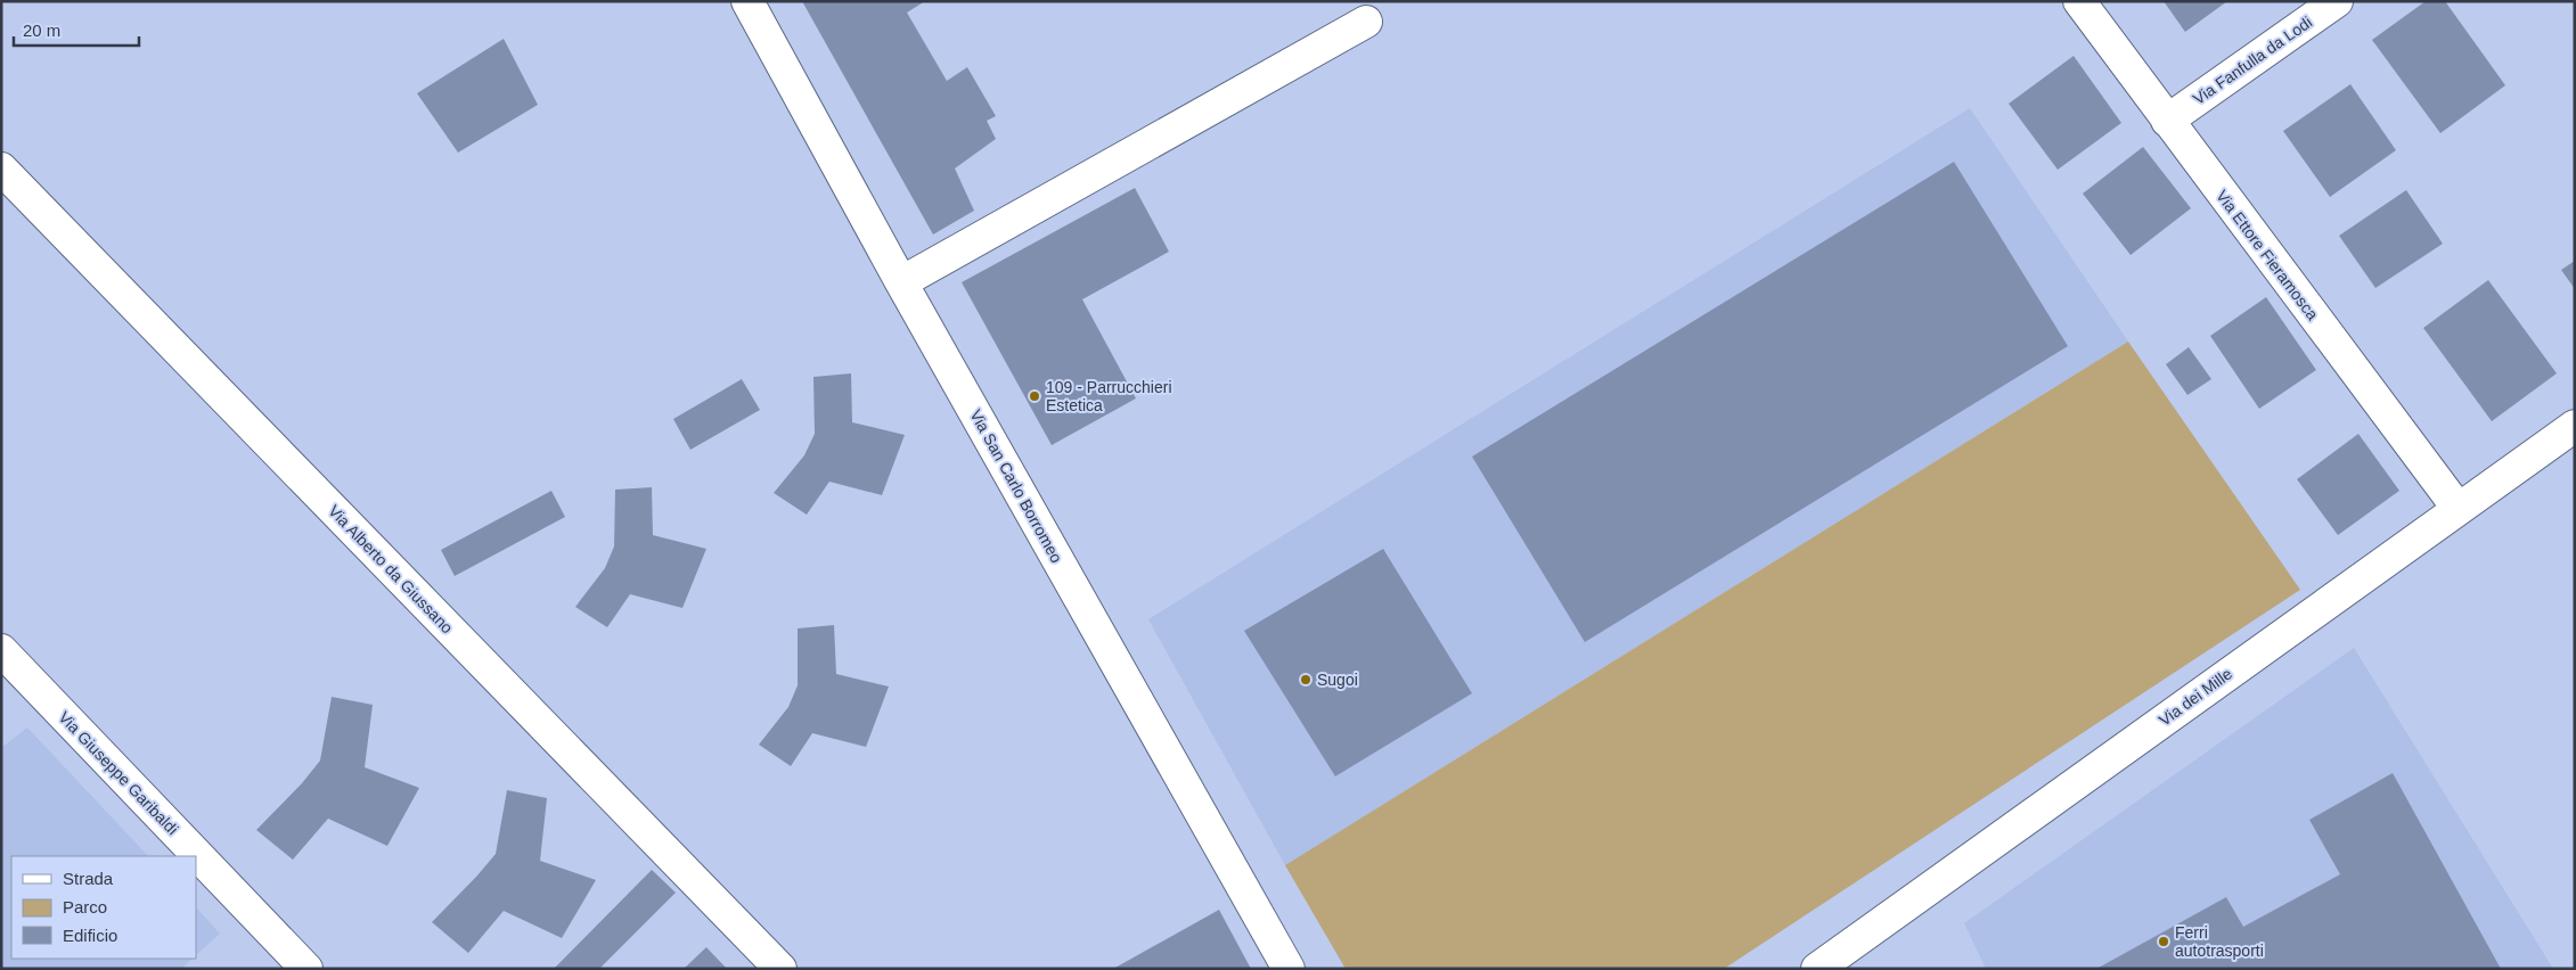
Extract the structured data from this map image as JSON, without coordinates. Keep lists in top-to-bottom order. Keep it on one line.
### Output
{"streets":{"street":["Via Fanfulla da Lodi","Via Ettore Fieramosca","Via San Carlo Borromeo","Via Alberto da Giussano","Via dei Mille","Via Giuseppe Garibaldi"]},"crossings":[["Via Fanfulla da Lodi","Via Ettore Fieramosca"],["Via Ettore Fieramosca","Via dei Mille"]],"places":["109 - Parrucchieri Estetica","Sugoi","Ferri autotrasporti"],"legend":["Strada","Parco","Edificio"],"scale_bar":"20 m"}
